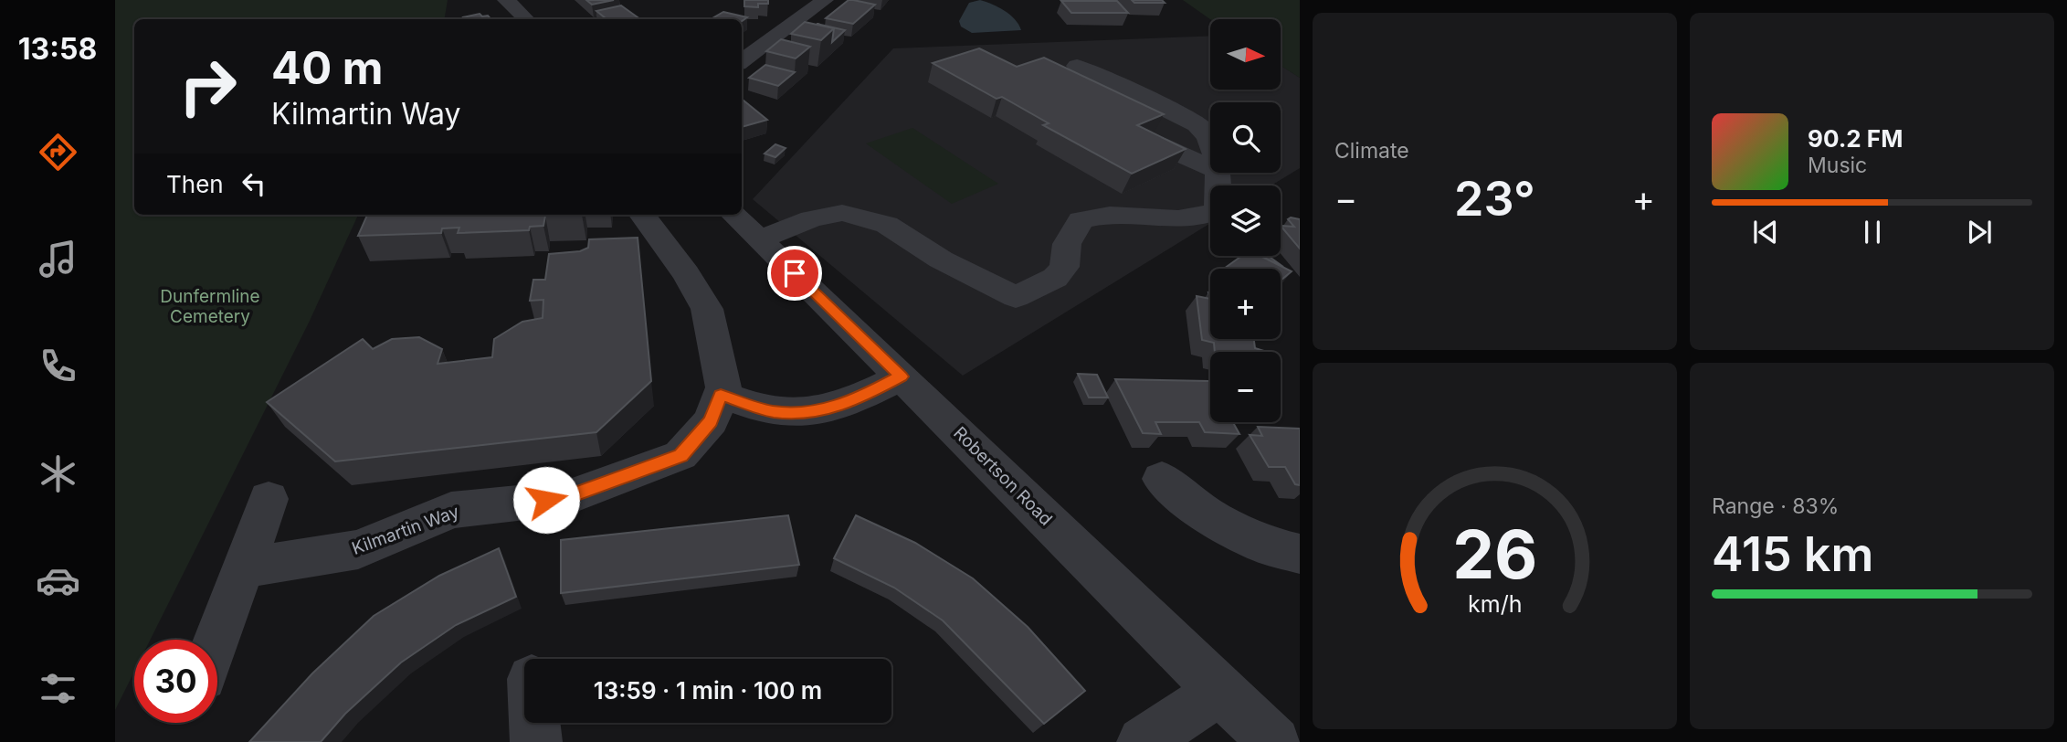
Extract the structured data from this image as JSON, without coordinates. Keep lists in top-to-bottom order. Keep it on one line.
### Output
{"streets":{"street":["Robertson Road","Kilmartin Way"]},"parks":["Dunfermline Cemetery"],"north":"right","page":{"tabs":"13:58","tile":["Climate",["Range · 83%","415 km"]],"map_buttons":["+","−"],"turn":["40 m","Kilmartin Way"],"song":["90.2 FM","Music"],"then":"Then","heat":["−","23°","+"],"limit":"30","trip":"13:59 · 1 min · 100 m","gauge":["26","km/h"]}}
